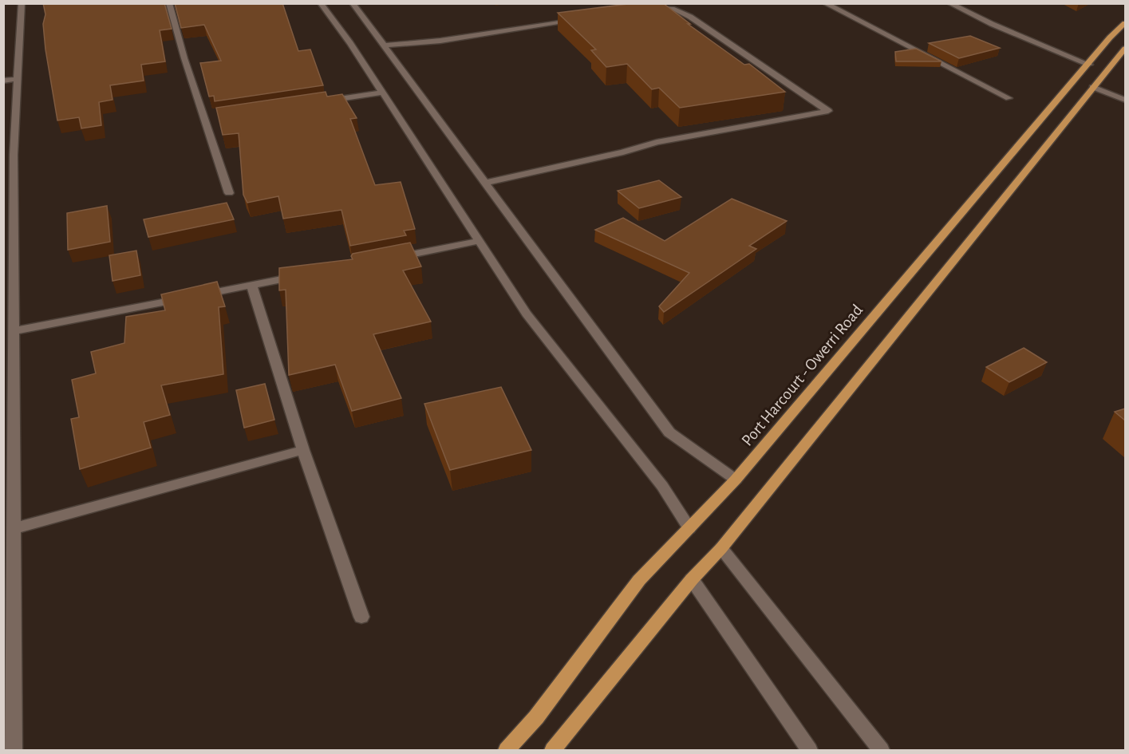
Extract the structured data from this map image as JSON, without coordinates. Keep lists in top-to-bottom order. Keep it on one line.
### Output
{"streets":{"main road":["Port Harcourt - Owerri Road"]}}
